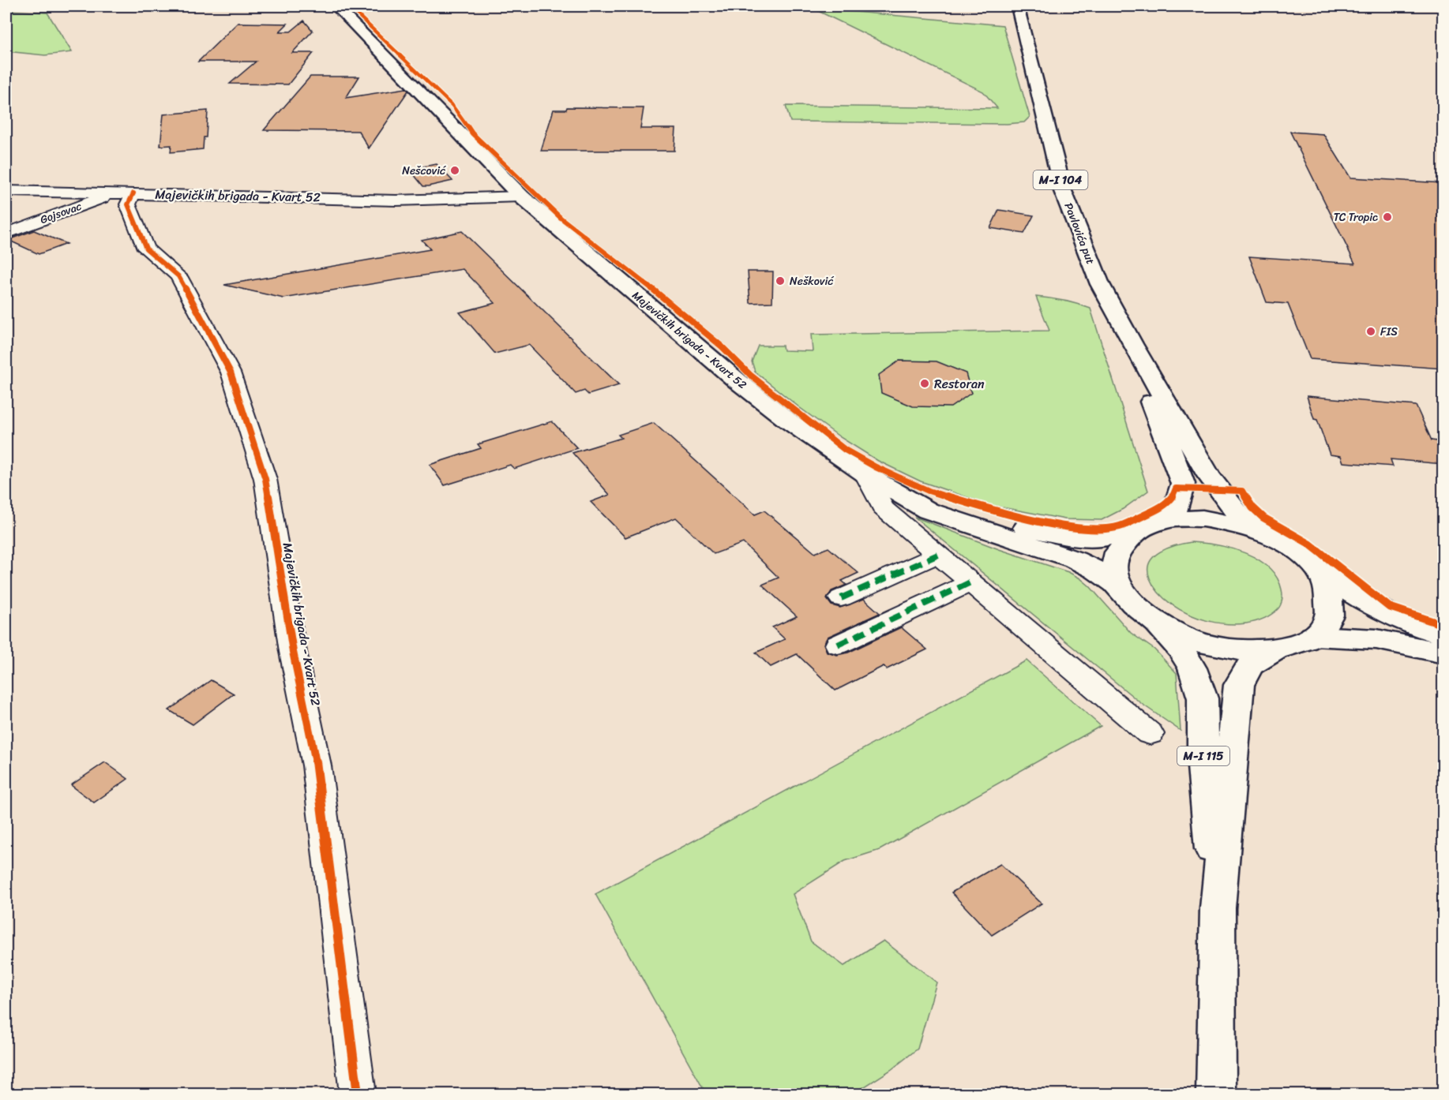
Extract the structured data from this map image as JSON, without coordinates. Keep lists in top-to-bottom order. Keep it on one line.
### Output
{"streets":{"main road":["M-I 104","Majevičkih brigada - Kvart 52","Pavlovića put","M-I 115"],"street":["Gojsovac"]},"crossings":[["M-I 104","Pavlovića put"],["M-I 104","M-I 115"],["Majevičkih brigada - Kvart 52","Gojsovac"],["Majevičkih brigada - Kvart 52","M-I 115"]],"places":["Nešcović","TC Tropic","Nešković","FIS","Restoran"]}
